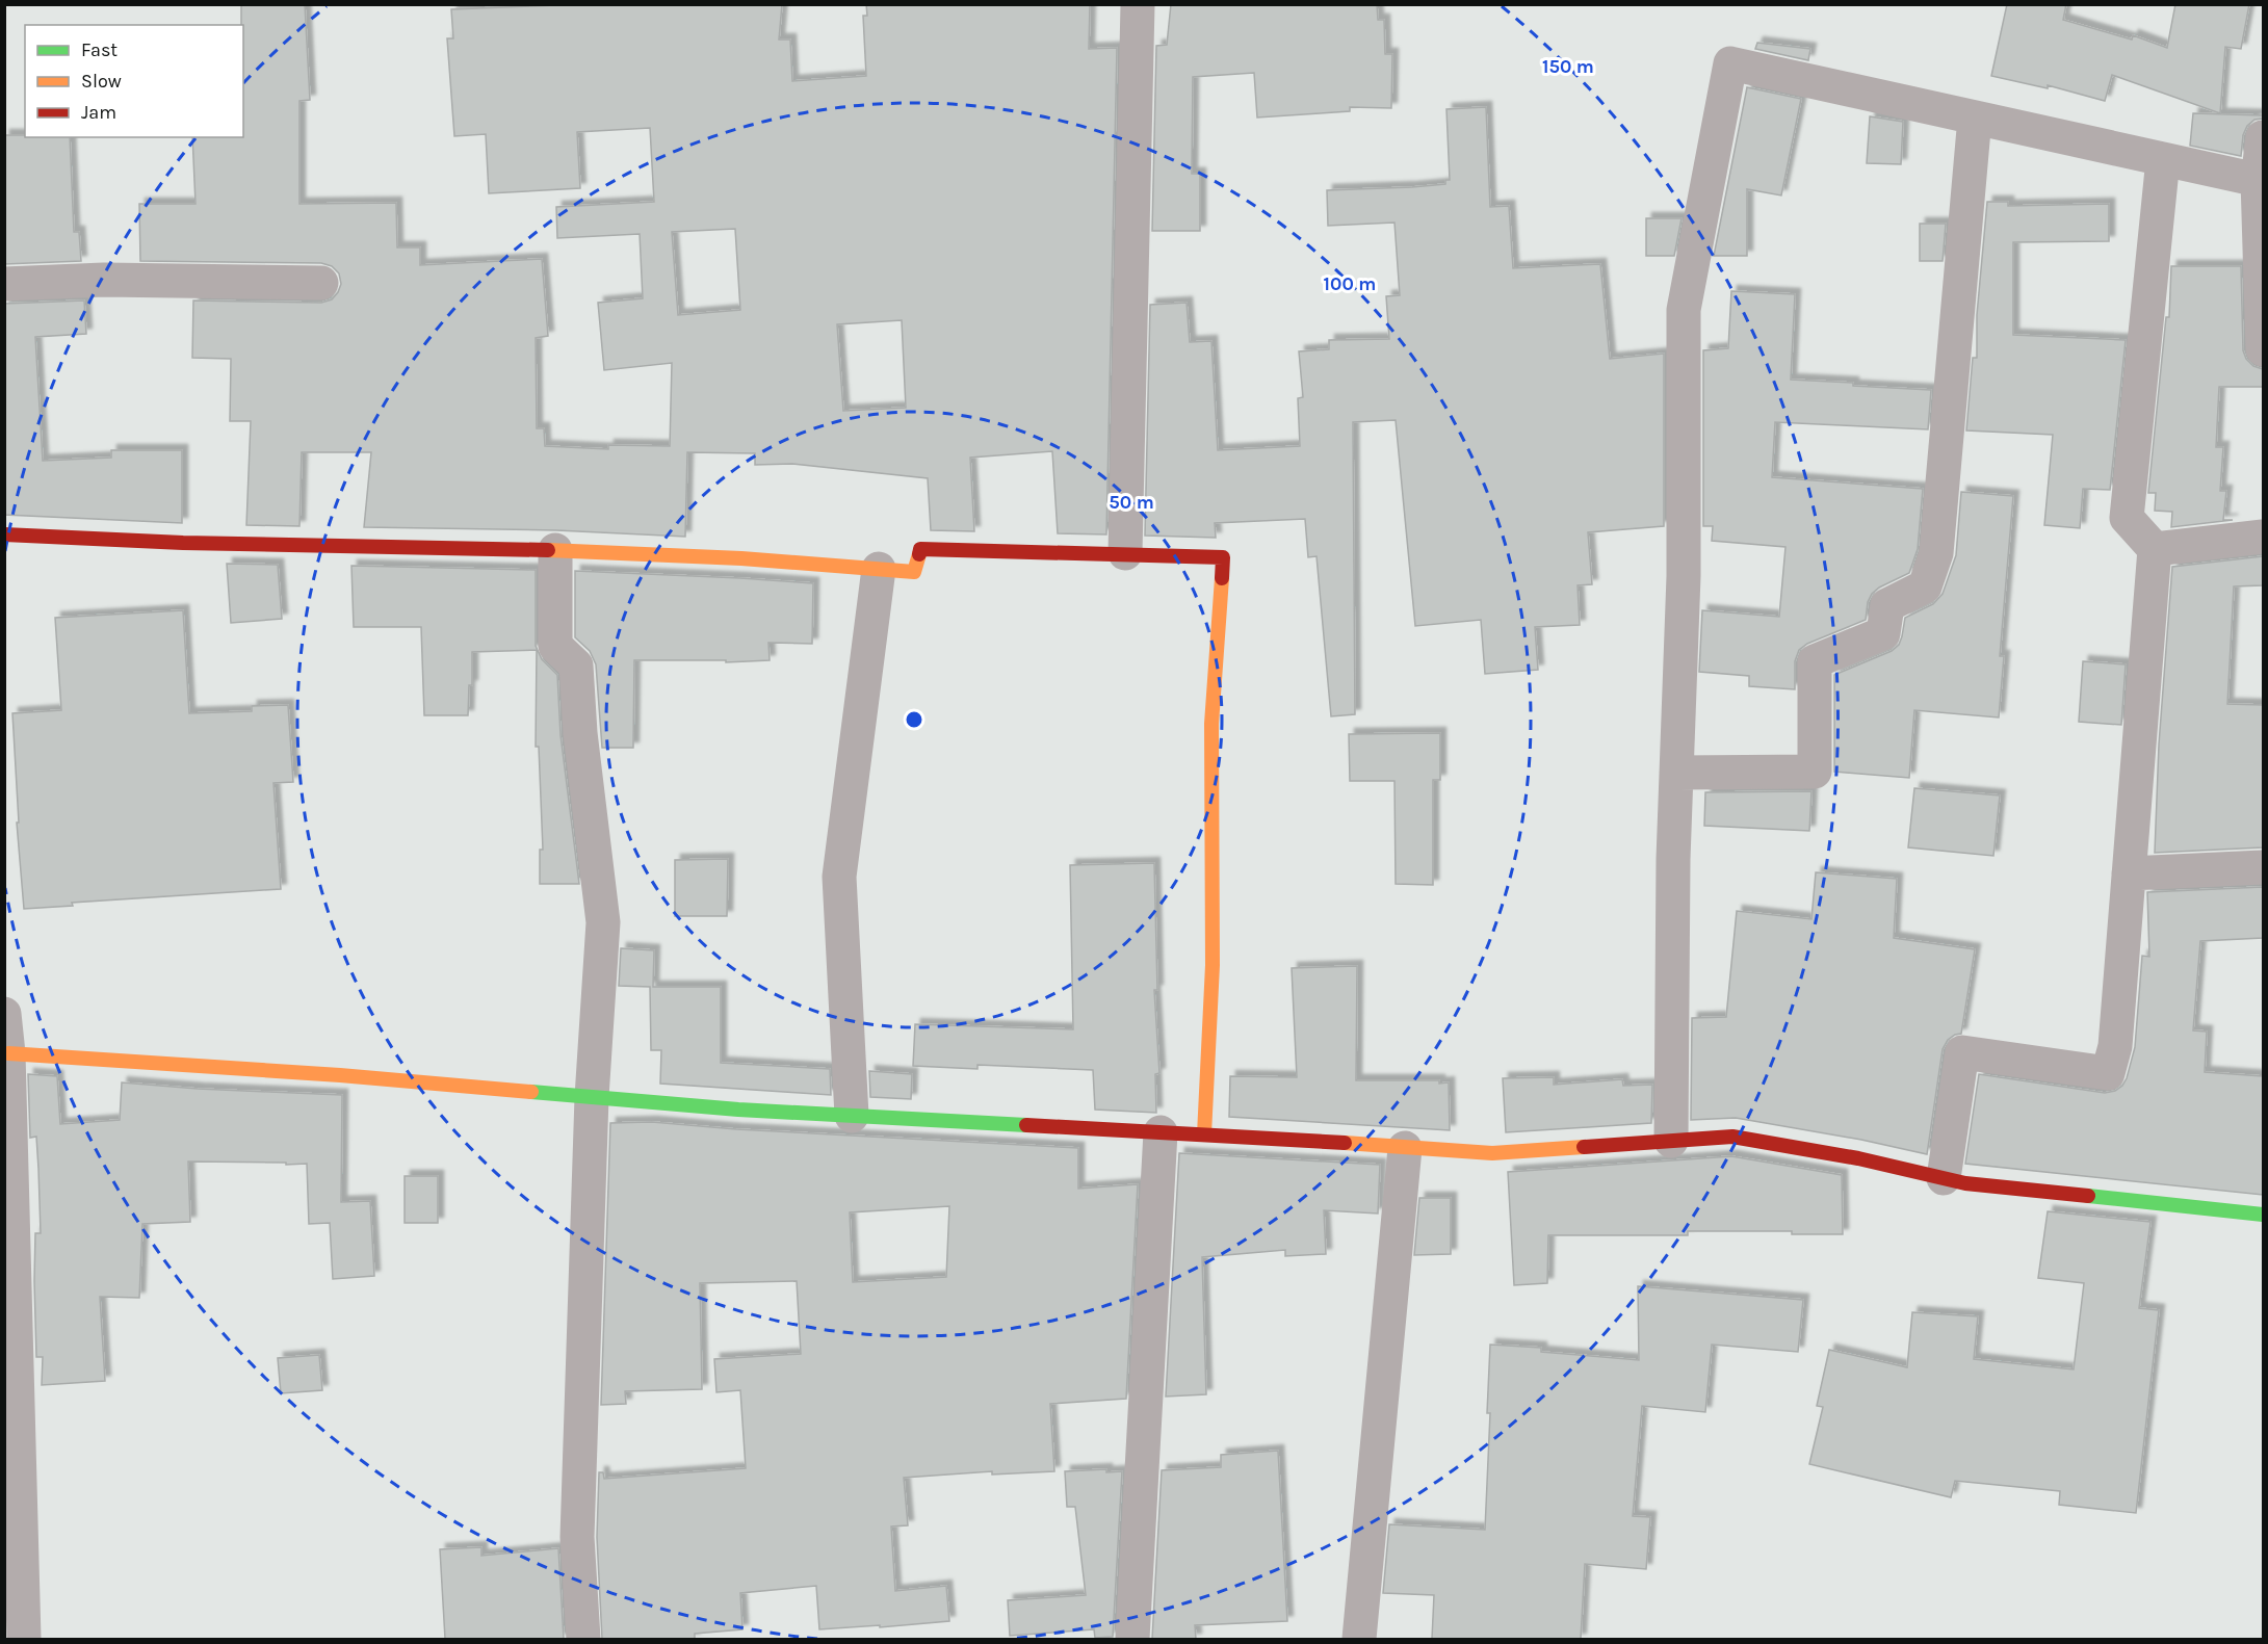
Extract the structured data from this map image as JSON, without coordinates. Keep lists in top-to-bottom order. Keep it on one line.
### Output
{"legend":["Fast","Slow","Jam"],"rings":["150 m","100 m","50 m"]}
